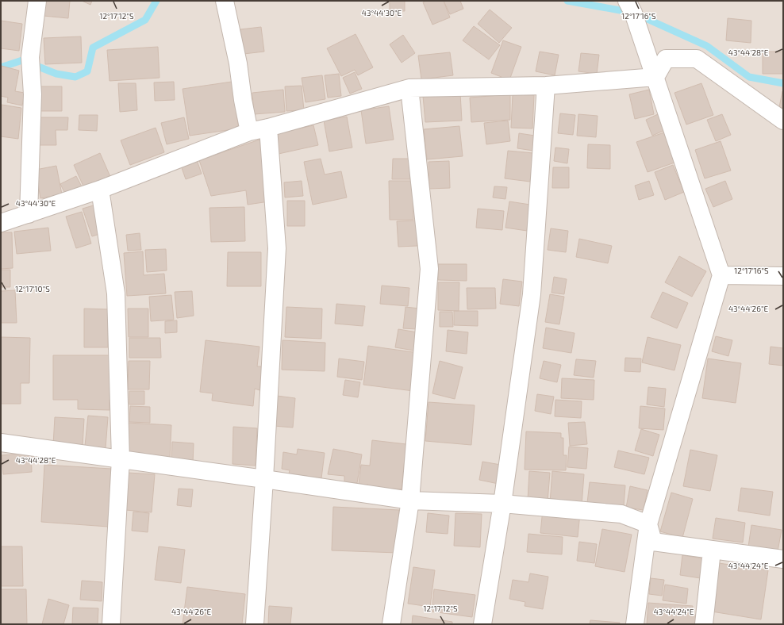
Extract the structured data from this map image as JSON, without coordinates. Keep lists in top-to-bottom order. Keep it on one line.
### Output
{"coordinates":["43°44'30\"E","12°17'12\"S","12°17'16\"S","43°44'28\"E","12°17'10\"S","43°44'26\"E","43°44'24\"E"]}
